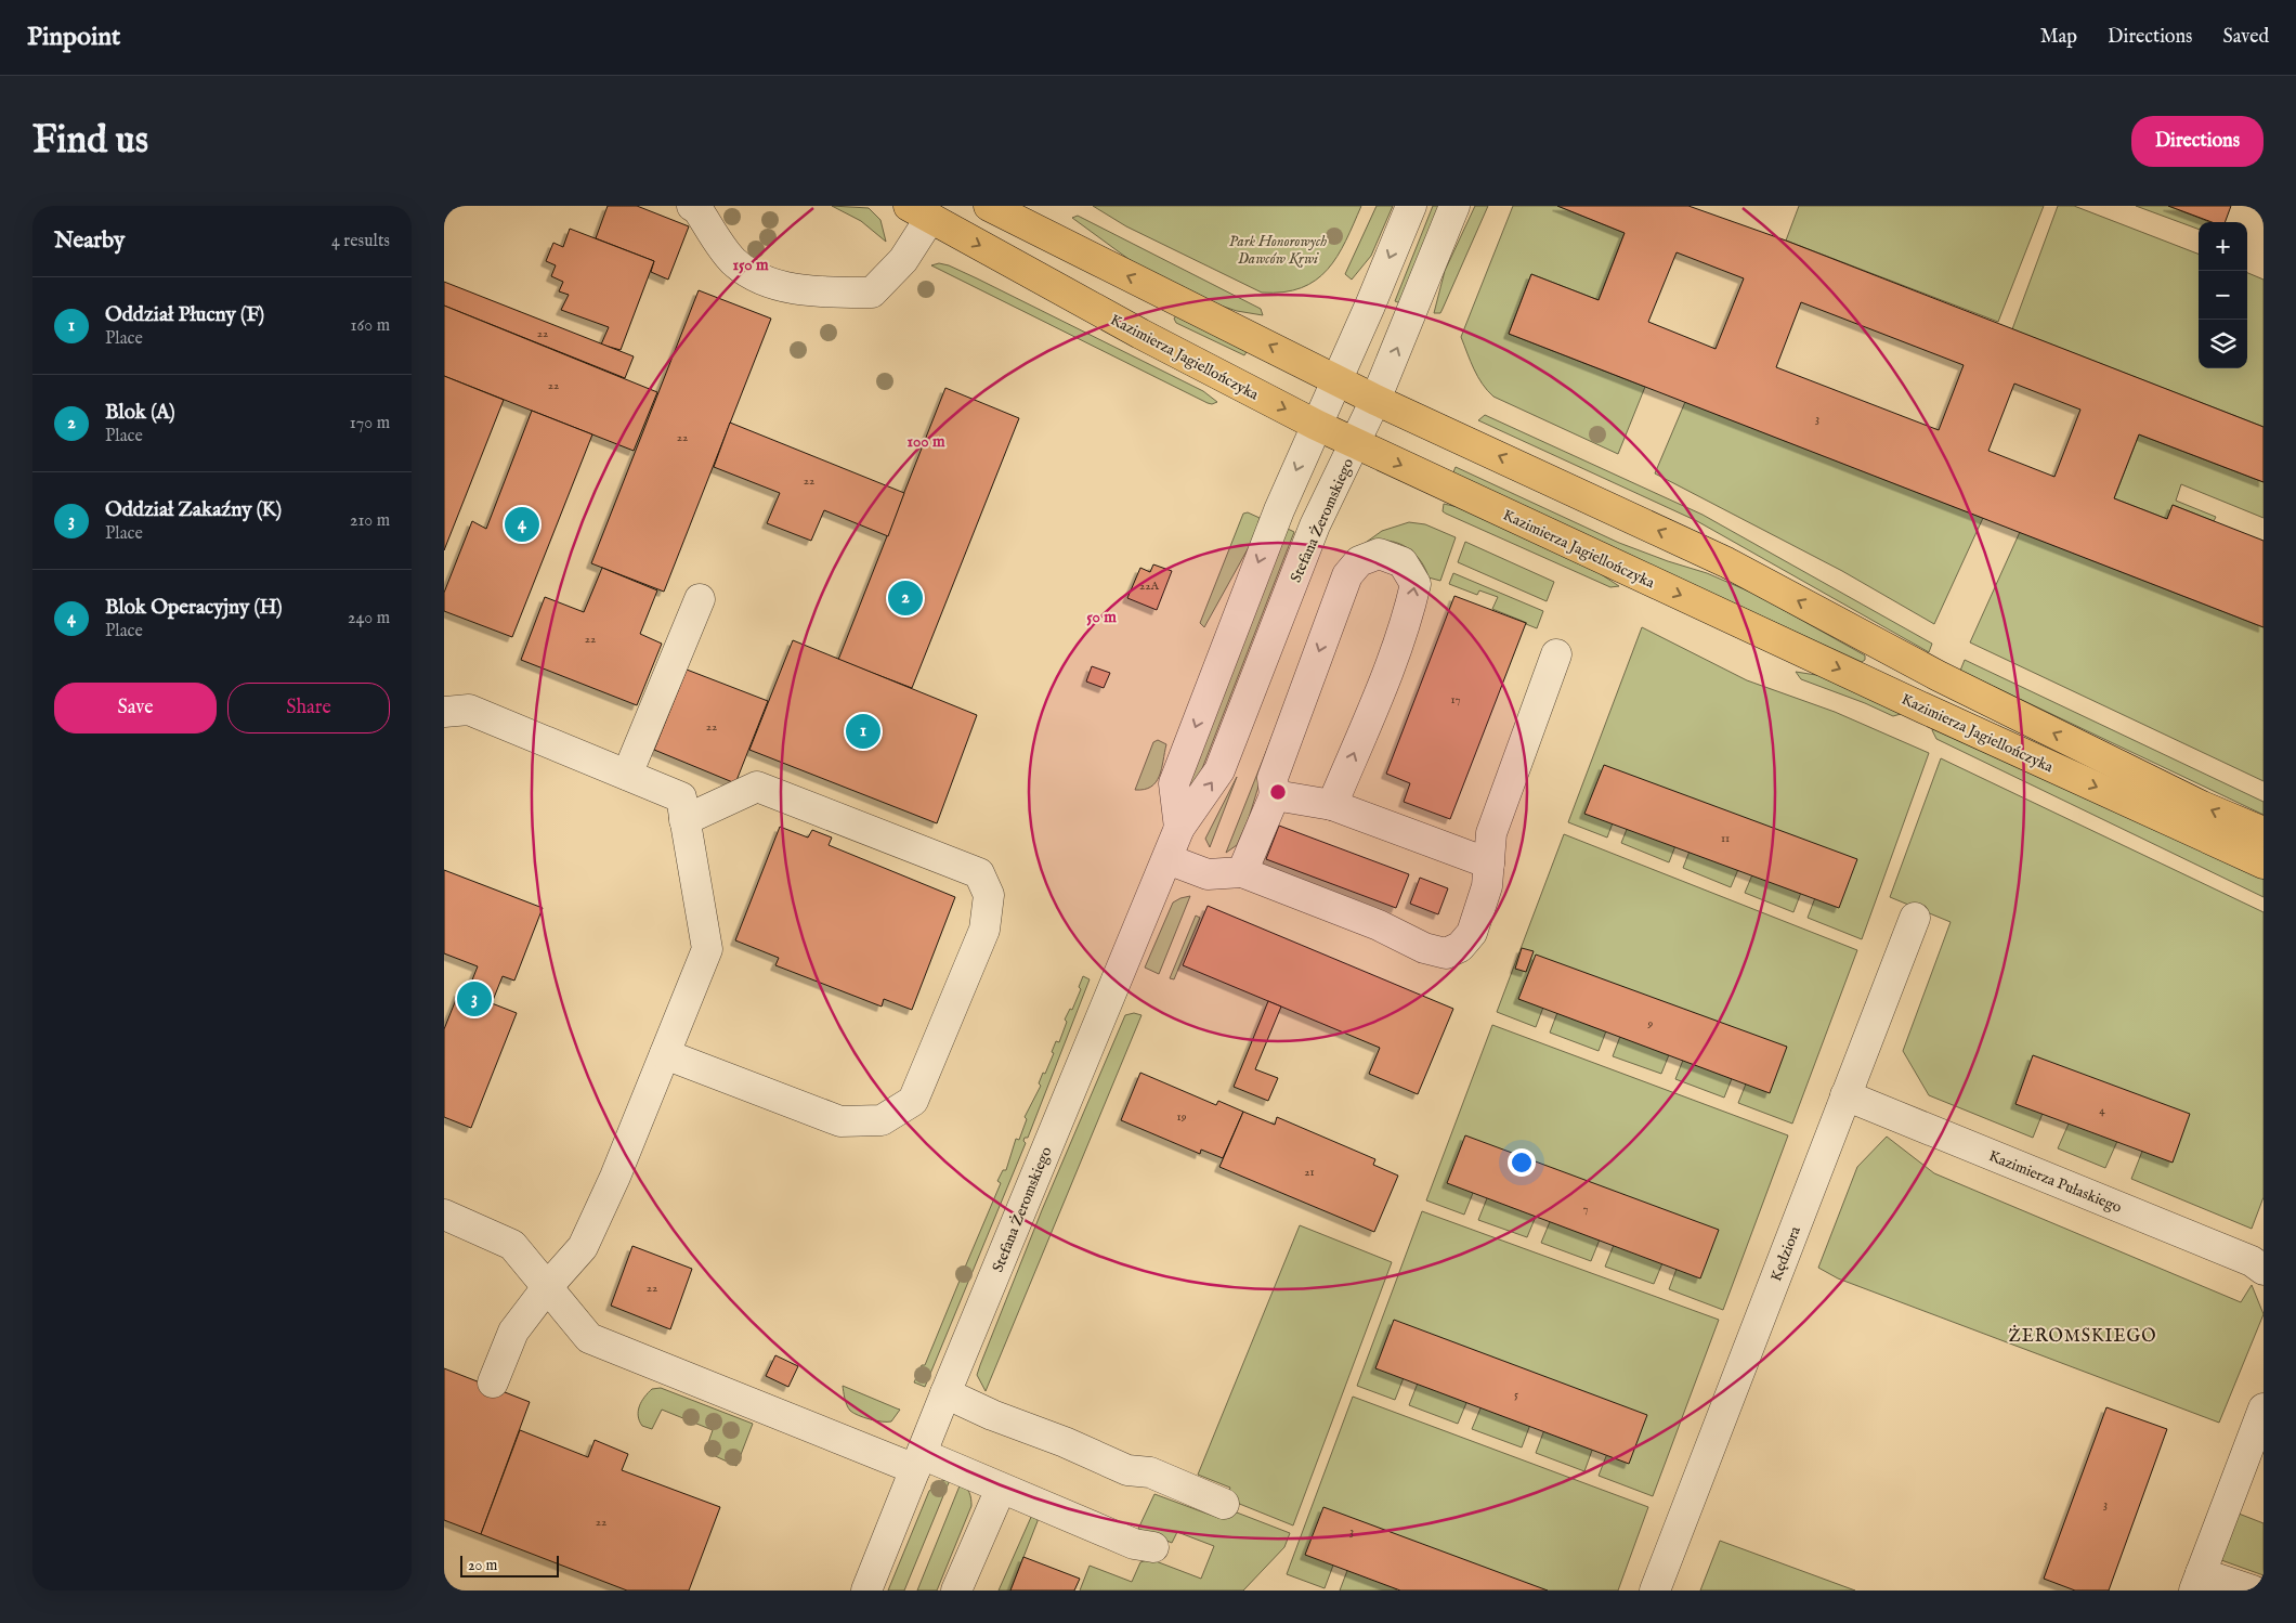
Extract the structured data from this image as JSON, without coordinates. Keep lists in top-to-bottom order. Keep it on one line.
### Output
{"streets":{"main road":["Kazimierza Jagiellończyka"],"street":["Stefana Żeromskiego","Kazimierza Pułaskiego","Kędziora"]},"crossings":[["Kazimierza Jagiellończyka","Stefana Żeromskiego"],["Kazimierza Pułaskiego","Kędziora"]],"districts":["ŻEROMSKIEGO"],"parks":["Park Honorowych Dawców Krwi"],"house_numbers":["22","22","3","22","22","22A","22","17","22","11","9","4","19","21","7","22","5","3","22","3"],"scale_bar":"20 m","page":{"header":"Pinpoint","nav":["Map","Directions","Saved"],"buttons":["Directions",["Save","Share"]],"title":"Find us","heading":["Nearby","4 results"],"map_buttons":["+","−"],"list":[{"mark":"1","name":"Oddział Płucny (F)","note":"Place","value":"160 m"},{"mark":"2","name":"Blok (A)","note":"Place","value":"170 m"},{"mark":"3","name":"Oddział Zakaźny (K)","note":"Place","value":"210 m"},{"mark":"4","name":"Blok Operacyjny (H)","note":"Place","value":"240 m"}],"pins":["4","2","1","3"],"scale":"20 m"},"rings":["150 m","100 m","50 m"]}
